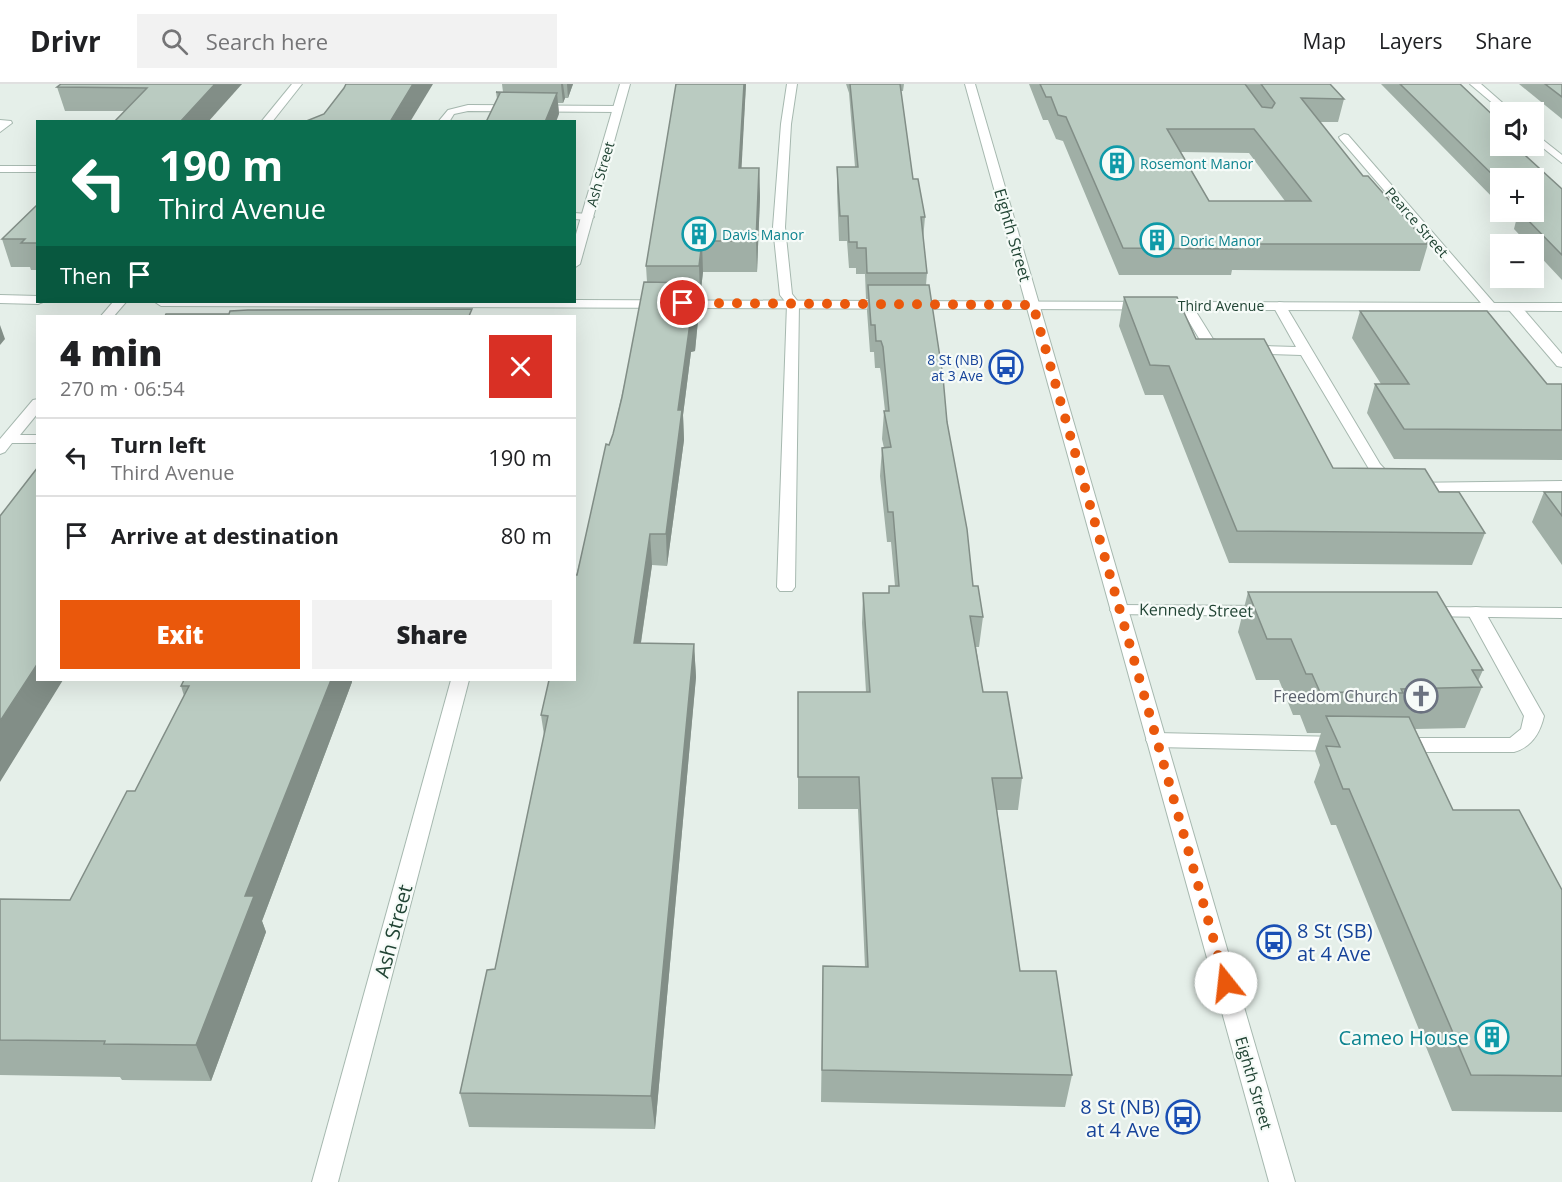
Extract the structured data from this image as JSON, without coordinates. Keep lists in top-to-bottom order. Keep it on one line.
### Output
{"streets":{"street":["Ash Street","Pearce Street","Eighth Street","Third Avenue","Kennedy Street"]},"crossings":[["Pearce Street","Third Avenue"],["Eighth Street","Third Avenue"],["Eighth Street","Kennedy Street"]],"places":{"building":["Rosemont Manor","Davis Manor","Doric Manor","Cameo House"],"bus stop":["8 St (NB) at 3 Ave","8 St (SB) at 4 Ave","8 St (NB) at 4 Ave"],"church":["Freedom Church"]},"page":{"header":"Drivr","search":"Search here","nav":["Map","Layers","Share"],"map_buttons":["+","−"],"turn":["190 m","Third Avenue"],"then":"Then","heading":["4 min","270 m · 06:54"],"list":[{"name":"Turn left","note":"Third Avenue","value":"190 m"},{"name":"Arrive at destination","value":"80 m"}],"buttons":["Exit","Share"]}}
